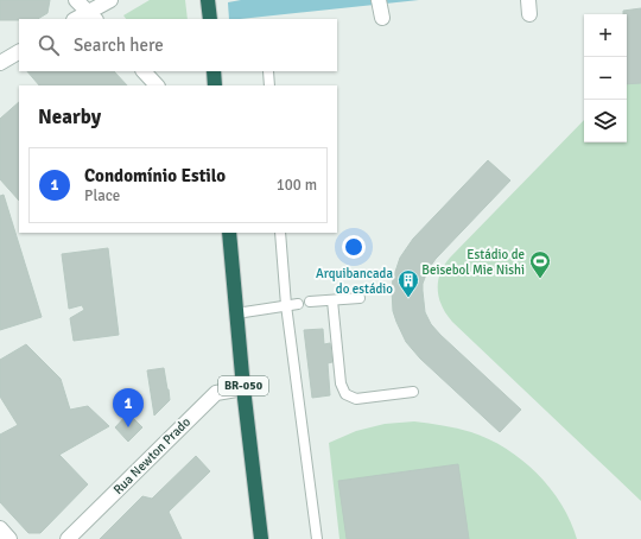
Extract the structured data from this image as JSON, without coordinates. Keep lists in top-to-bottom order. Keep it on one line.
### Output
{"streets":{"highway":["BR-050"],"street":["Rua Newton Prado"]},"crossings":[["BR-050","Rua Newton Prado"]],"places":{"sports":["Estádio de Beisebol Mie Nishi"],"building":["Arquibancada do estádio"]},"page":{"map_buttons":["+","−"],"search":"Search here","heading":"Nearby","list":[{"mark":"1","name":"Condomínio Estilo","note":"Place","value":"100 m"}],"pins":"1"}}
